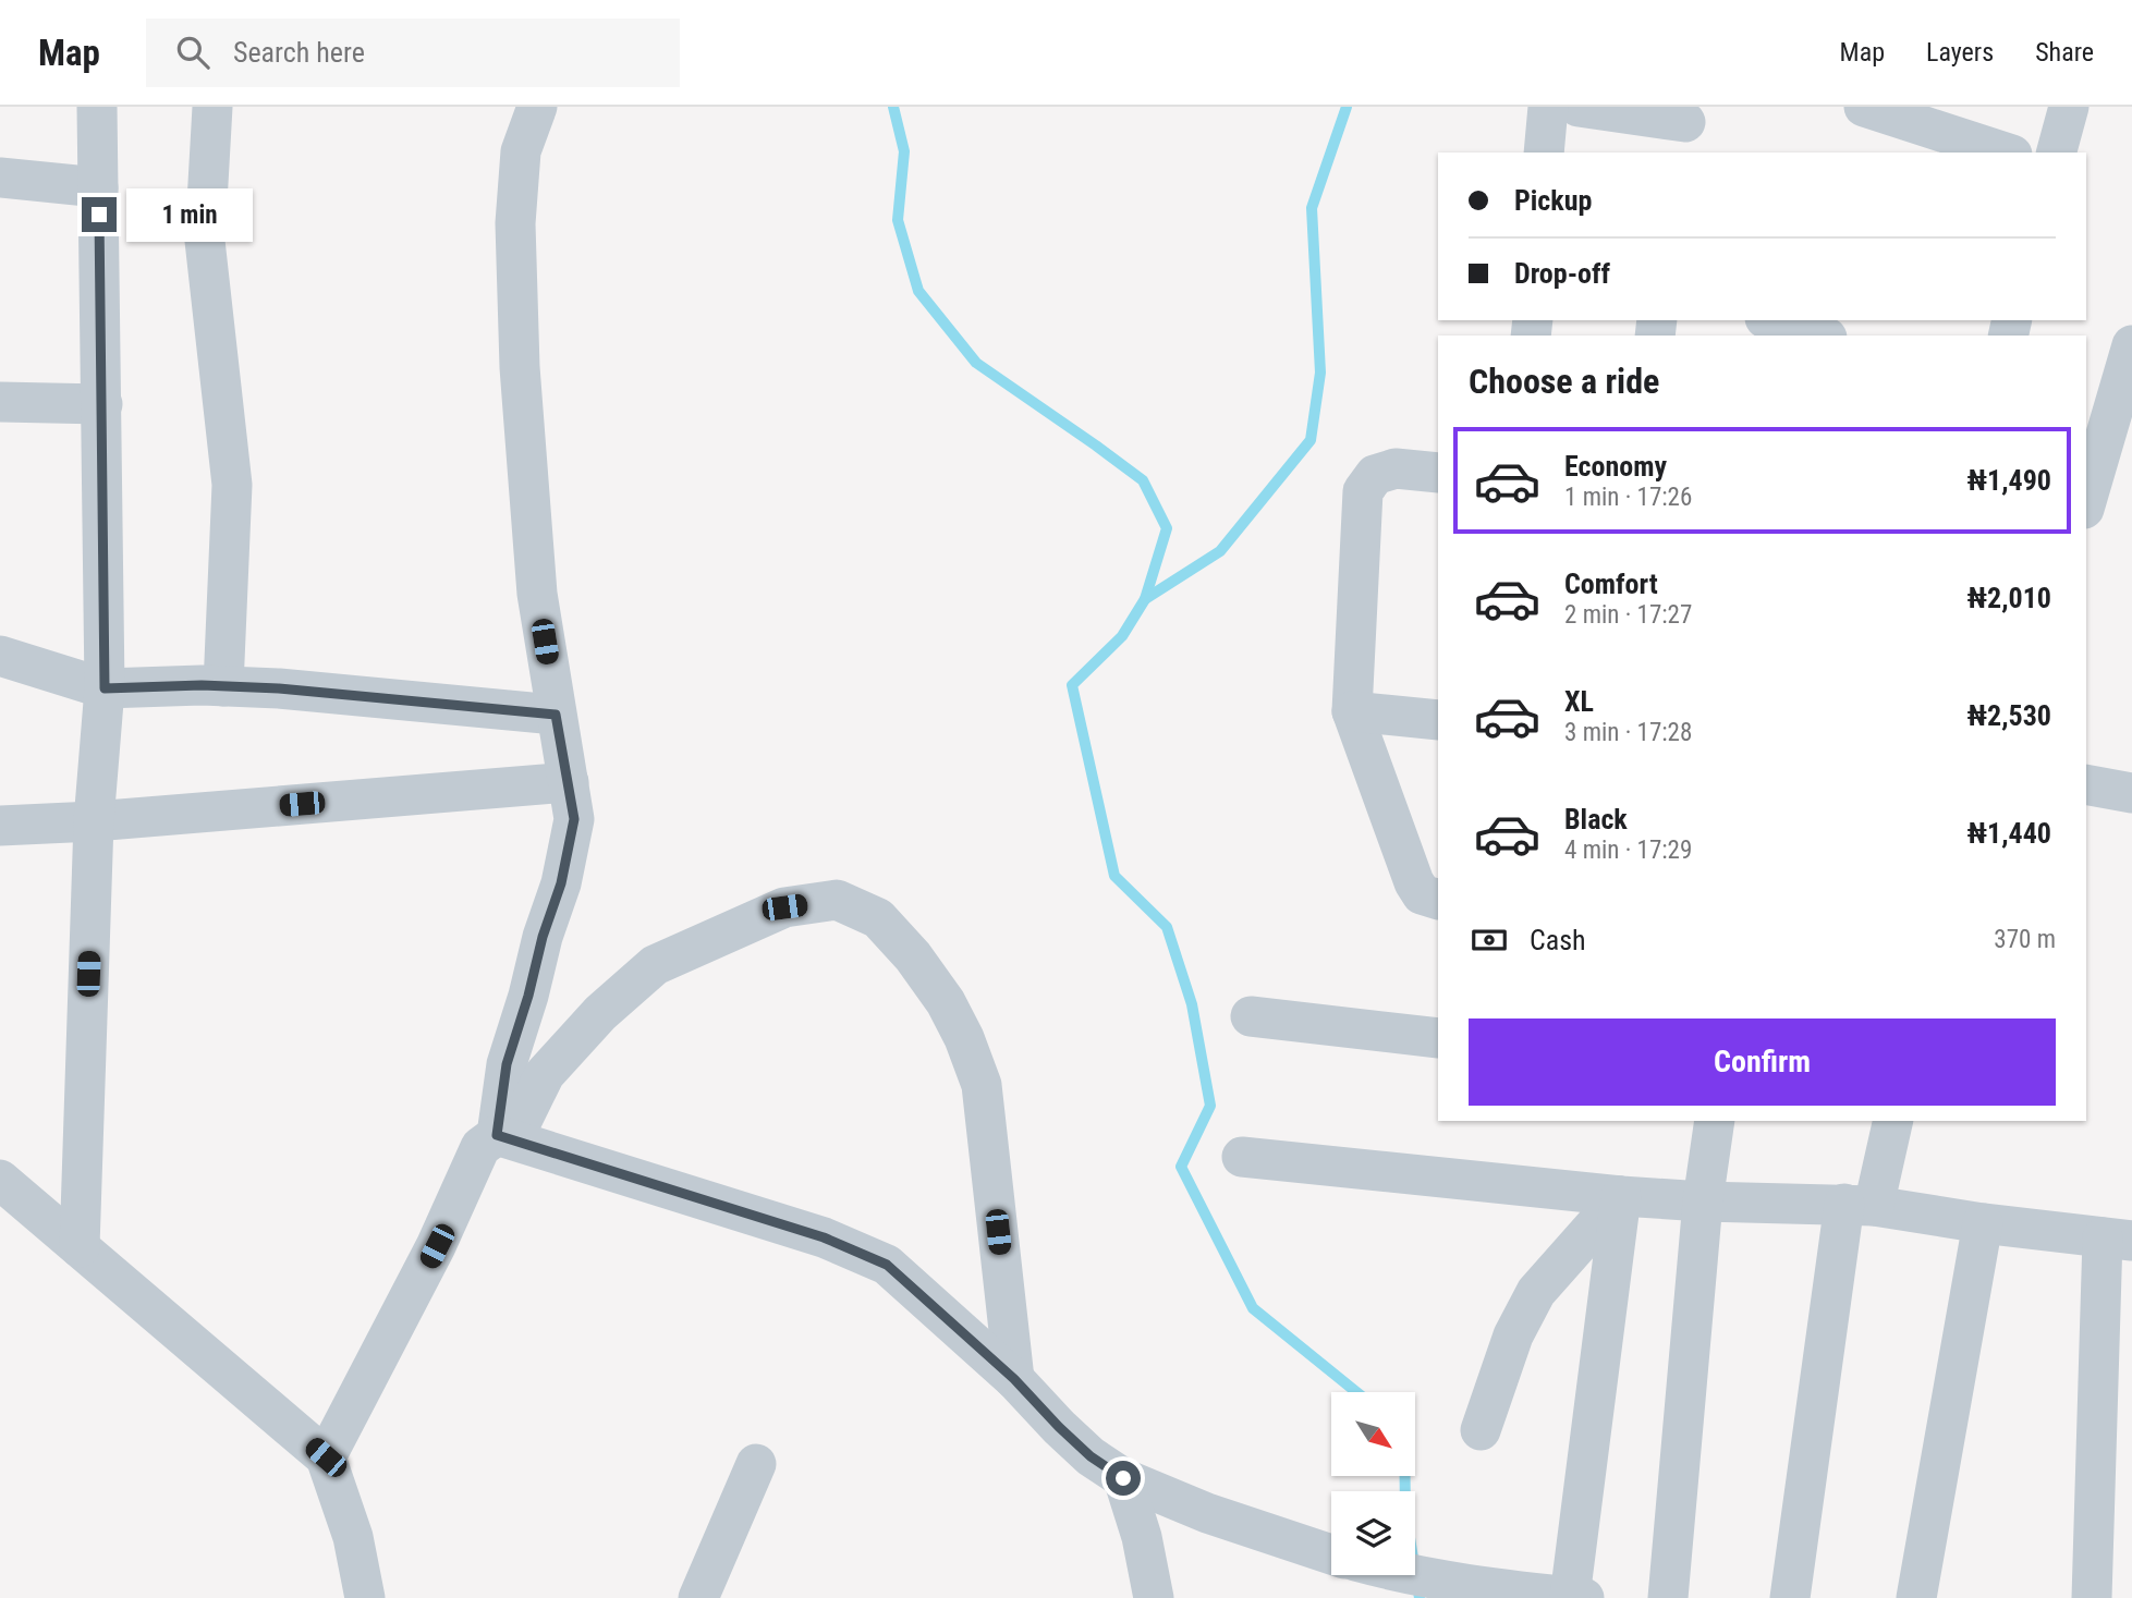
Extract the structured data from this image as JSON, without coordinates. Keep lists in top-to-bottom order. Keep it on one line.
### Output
{"north":"bottom right","page":{"header":"Map","search":"Search here","nav":["Map","Layers","Share"],"banner":["Pickup","Drop-off"],"bubble":"1 min","heading":"Choose a ride","list":[{"name":"Economy","note":"1 min · 17:26","value":"₦1,490"},{"name":"Comfort","note":"2 min · 17:27","value":"₦2,010"},{"name":"XL","note":"3 min · 17:28","value":"₦2,530"},{"name":"Black","note":"4 min · 17:29","value":"₦1,440"}],"pay":["Cash","370 m"],"buttons":"Confirm"}}
